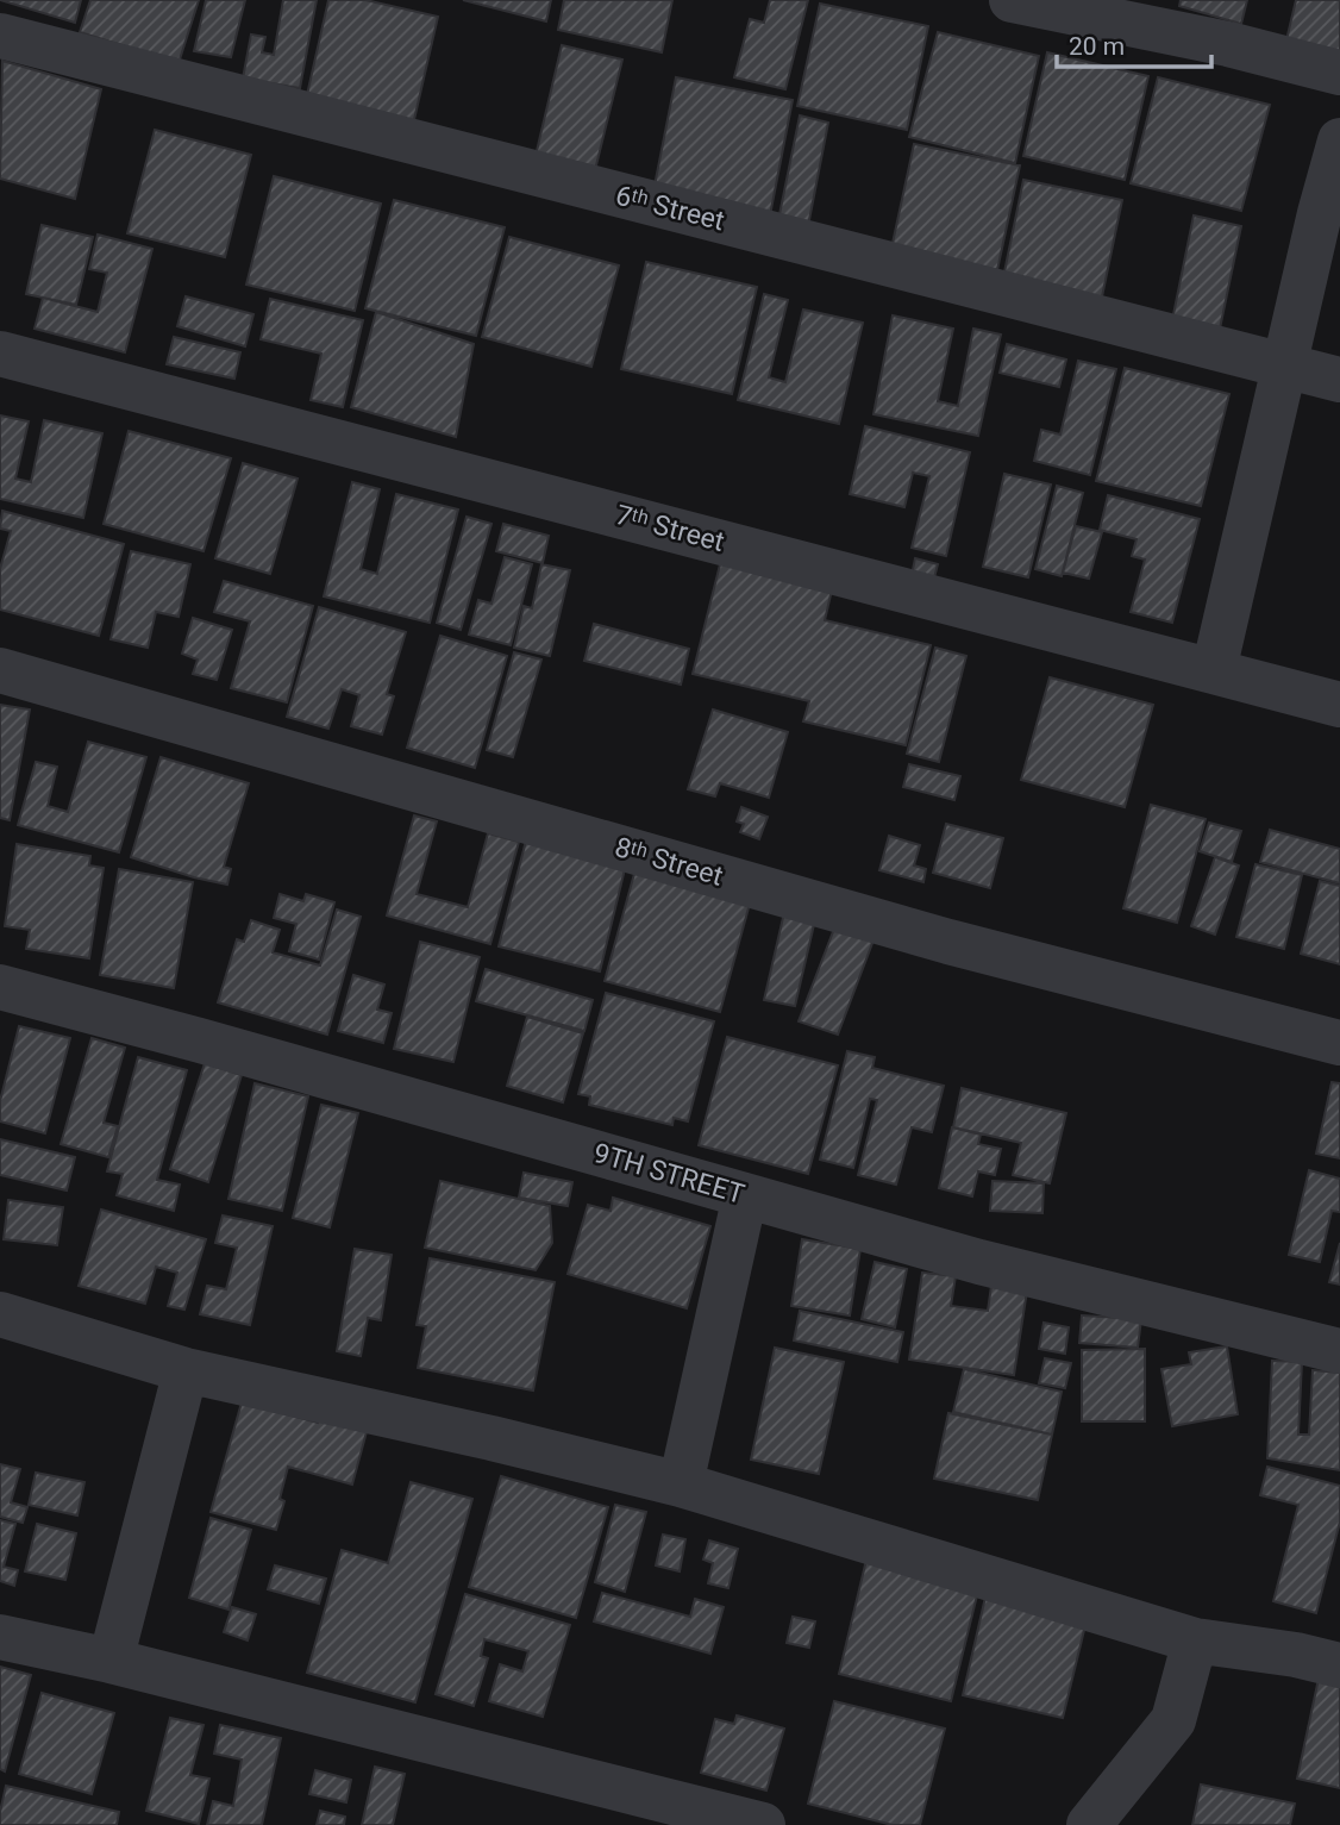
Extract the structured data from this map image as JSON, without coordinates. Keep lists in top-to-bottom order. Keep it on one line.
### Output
{"streets":{"street":["6ᵗʰ Street","7ᵗʰ Street","8ᵗʰ Street","9TH STREET"]},"scale_bar":"20 m"}
